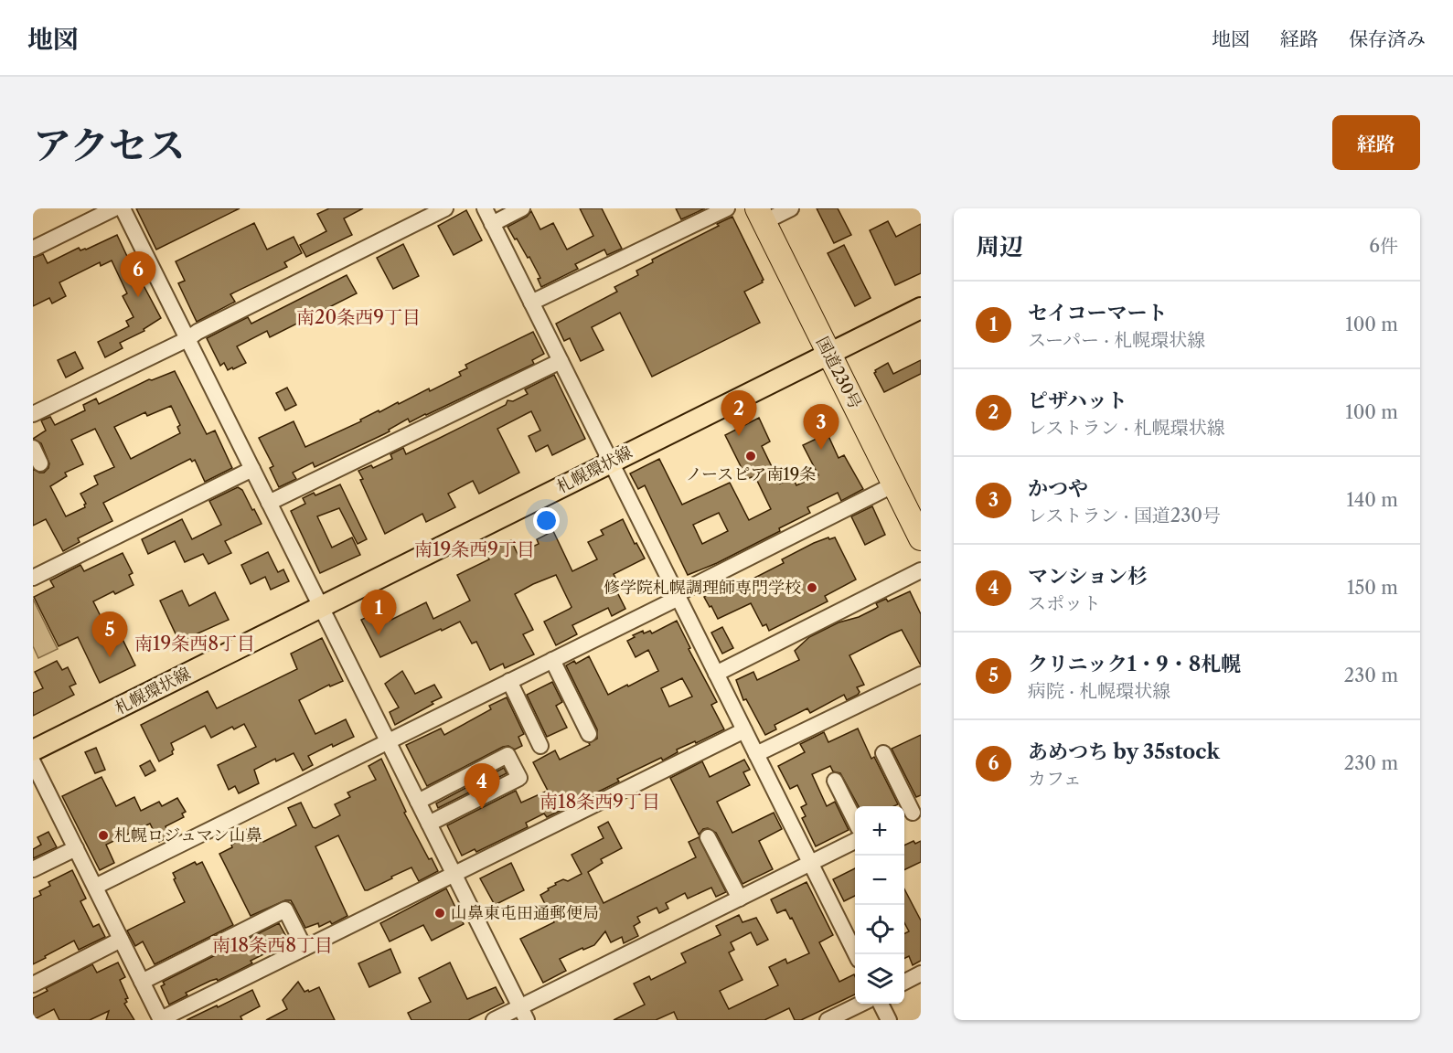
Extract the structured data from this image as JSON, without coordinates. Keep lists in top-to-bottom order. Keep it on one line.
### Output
{"streets":{"highway":["国道230号"],"main road":["札幌環状線"]},"crossings":[["国道230号","札幌環状線"]],"districts":["南20条西9丁目","南19条西9丁目","南19条西8丁目","南18条西9丁目","南18条西8丁目"],"places":["ノースピア南19条","修学院札幌調理師専門学校","札幌ロジュマン山鼻","山鼻東屯田通郵便局"],"page":{"header":"地図","nav":["地図","経路","保存済み"],"title":"アクセス","buttons":"経路","heading":["周辺","6件"],"pins":["6","2","3","1","5","4"],"list":[{"mark":"1","name":"セイコーマート","note":"スーパー · 札幌環状線","value":"100 m"},{"mark":"2","name":"ピザハット","note":"レストラン · 札幌環状線","value":"100 m"},{"mark":"3","name":"かつや","note":"レストラン · 国道230号","value":"140 m"},{"mark":"4","name":"マンション杉","note":"スポット","value":"150 m"},{"mark":"5","name":"クリニック1・9・8札幌","note":"病院 · 札幌環状線","value":"230 m"},{"mark":"6","name":"あめつち by 35stock","note":"カフェ","value":"230 m"}],"map_buttons":["+","−"]}}
